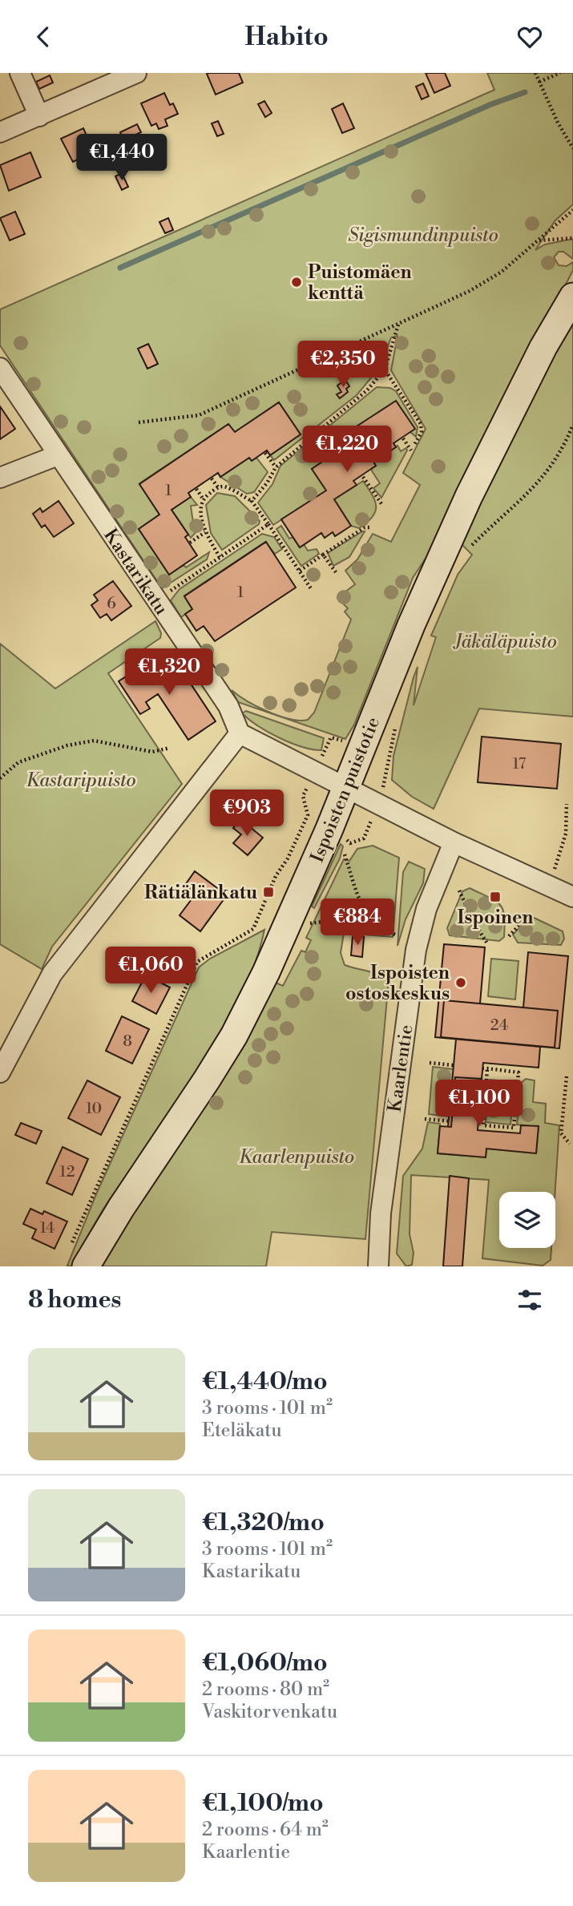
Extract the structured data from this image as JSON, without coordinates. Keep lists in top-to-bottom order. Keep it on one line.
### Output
{"streets":{"main road":["Ispoisten puistotie"],"street":["Kastarikatu","Kaarlentie"]},"parks":["Sigismundinpuisto","Jäkäläpuisto","Kastaripuisto","Kaarlenpuisto"],"places":{"other":["Puistomäen kenttä","Ispoisten ostoskeskus"],"transit":["Rätiälänkatu","Ispoinen"]},"house_numbers":["1","1","6","17","24","8","10","12","14"],"page":{"header":"Habito","price":["€1,440","€2,350","€1,220","€1,320","€903","€884","€1,060","€1,100"],"heading":"8 homes","list":[{"name":"€1,440/mo","note":"3 rooms · 101 m² · Eteläkatu"},{"name":"€1,320/mo","note":"3 rooms · 101 m² · Kastarikatu"},{"name":"€1,060/mo","note":"2 rooms · 80 m² · Vaskitorvenkatu"},{"name":"€1,100/mo","note":"2 rooms · 64 m² · Kaarlentie"}]}}
